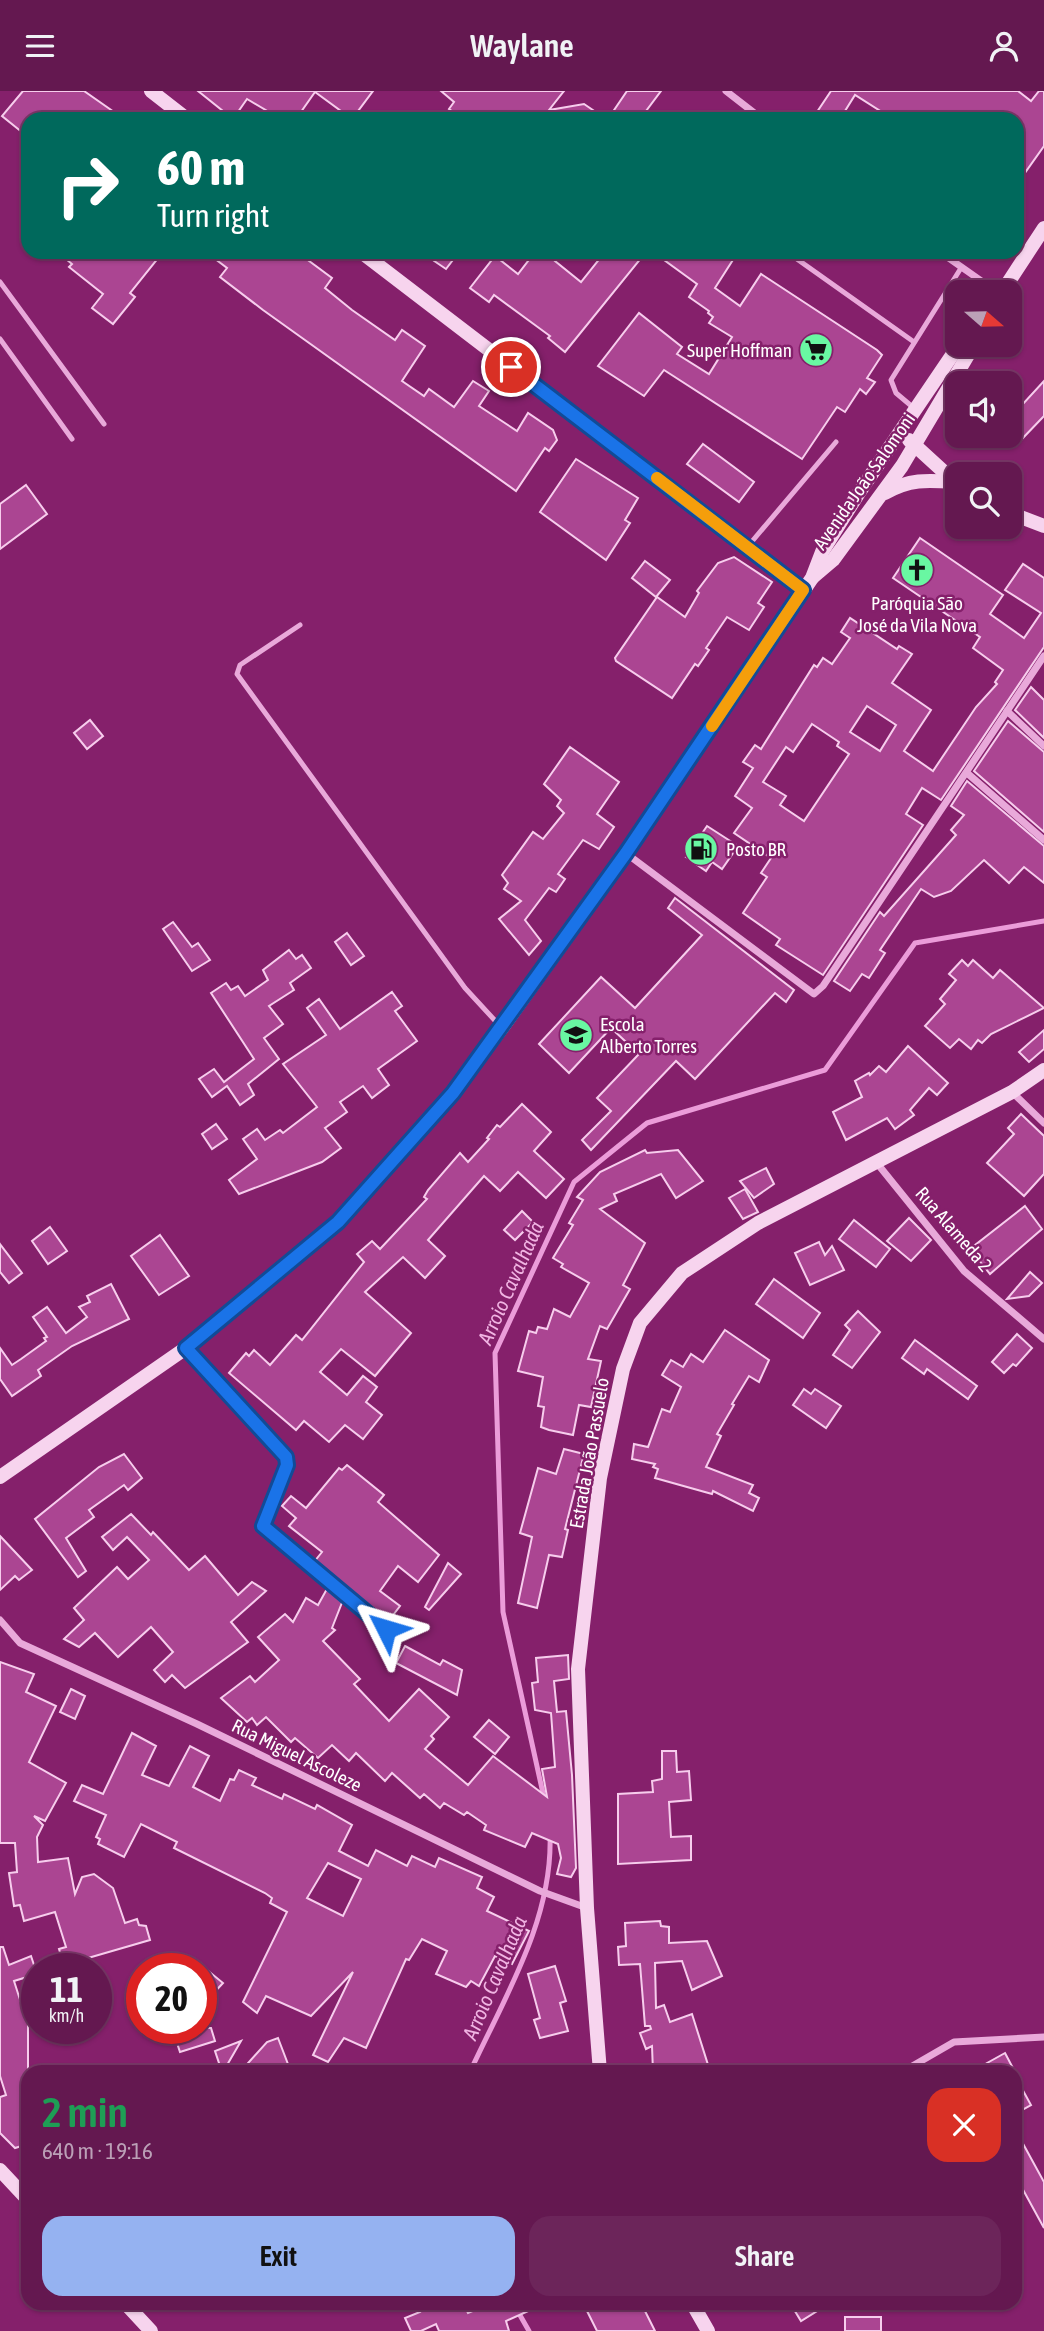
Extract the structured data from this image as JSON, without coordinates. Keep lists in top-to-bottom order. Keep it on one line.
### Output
{"streets":{"main road":["Avenida João Salomoni","Estrada João Passuelo"],"street":["Rua Alameda 2","Rua Miguel Ascoleze"]},"crossings":[["Rua Alameda 2","Estrada João Passuelo"],["Estrada João Passuelo","Rua Miguel Ascoleze"]],"water":["Arroio Cavalhada"],"places":{"supermarket":["Super Hoffman"],"church":["Paróquia São José da Vila Nova"],"fuel station":["Posto BR"],"school or university":["Escola Alberto Torres"]},"north":"right","page":{"header":"Waylane","turn":["60 m","Turn right"],"speed":"11 km/h","limit":"20","heading":["2 min","640 m · 19:16"],"buttons":["Exit","Share"]}}
